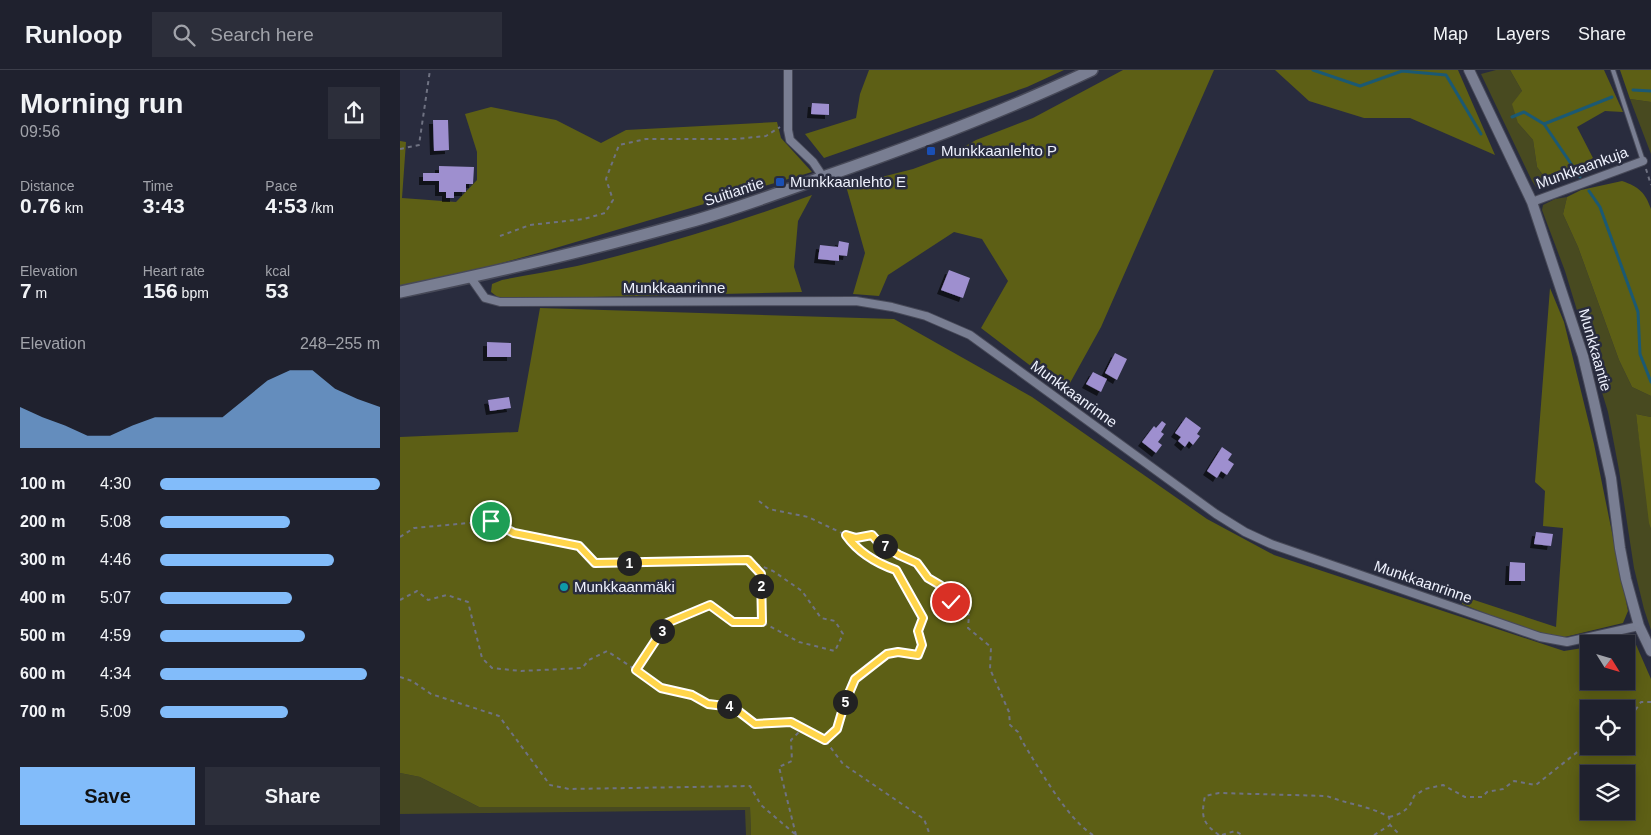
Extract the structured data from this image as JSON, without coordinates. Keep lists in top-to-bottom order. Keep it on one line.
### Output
{"streets":{"main road":["Suitiantie"],"street":["Munkkaankuja","Munkkaanrinne","Munkkaantie"]},"crossings":[["Munkkaankuja","Munkkaantie"],["Suitiantie","Munkkaanrinne"],["Munkkaanrinne","Munkkaantie"]],"places":{"transit":["Munkkaanlehto P","Munkkaanlehto E"],"other":["Munkkaanmäki"]},"north":"bottom right","page":{"header":"Runloop","search":"Search here","nav":["Map","Layers","Share"],"heading":["Morning run","09:56"],"stats":[["Distance","0.76 km"],["Time","3:43"],["Pace","4:53 /km"],["Elevation","7 m"],["Heart rate","156 bpm"],["kcal","53"]],"chart":["Elevation","248–255 m"],"list":[{"name":"100 m","note":"4:30"},{"name":"200 m","note":"5:08"},{"name":"300 m","note":"4:46"},{"name":"400 m","note":"5:07"},{"name":"500 m","note":"4:59"},{"name":"600 m","note":"4:34"},{"name":"700 m","note":"5:09"}],"pins":["7","1","2","3","5","4"],"buttons":["Save","Share"]}}
